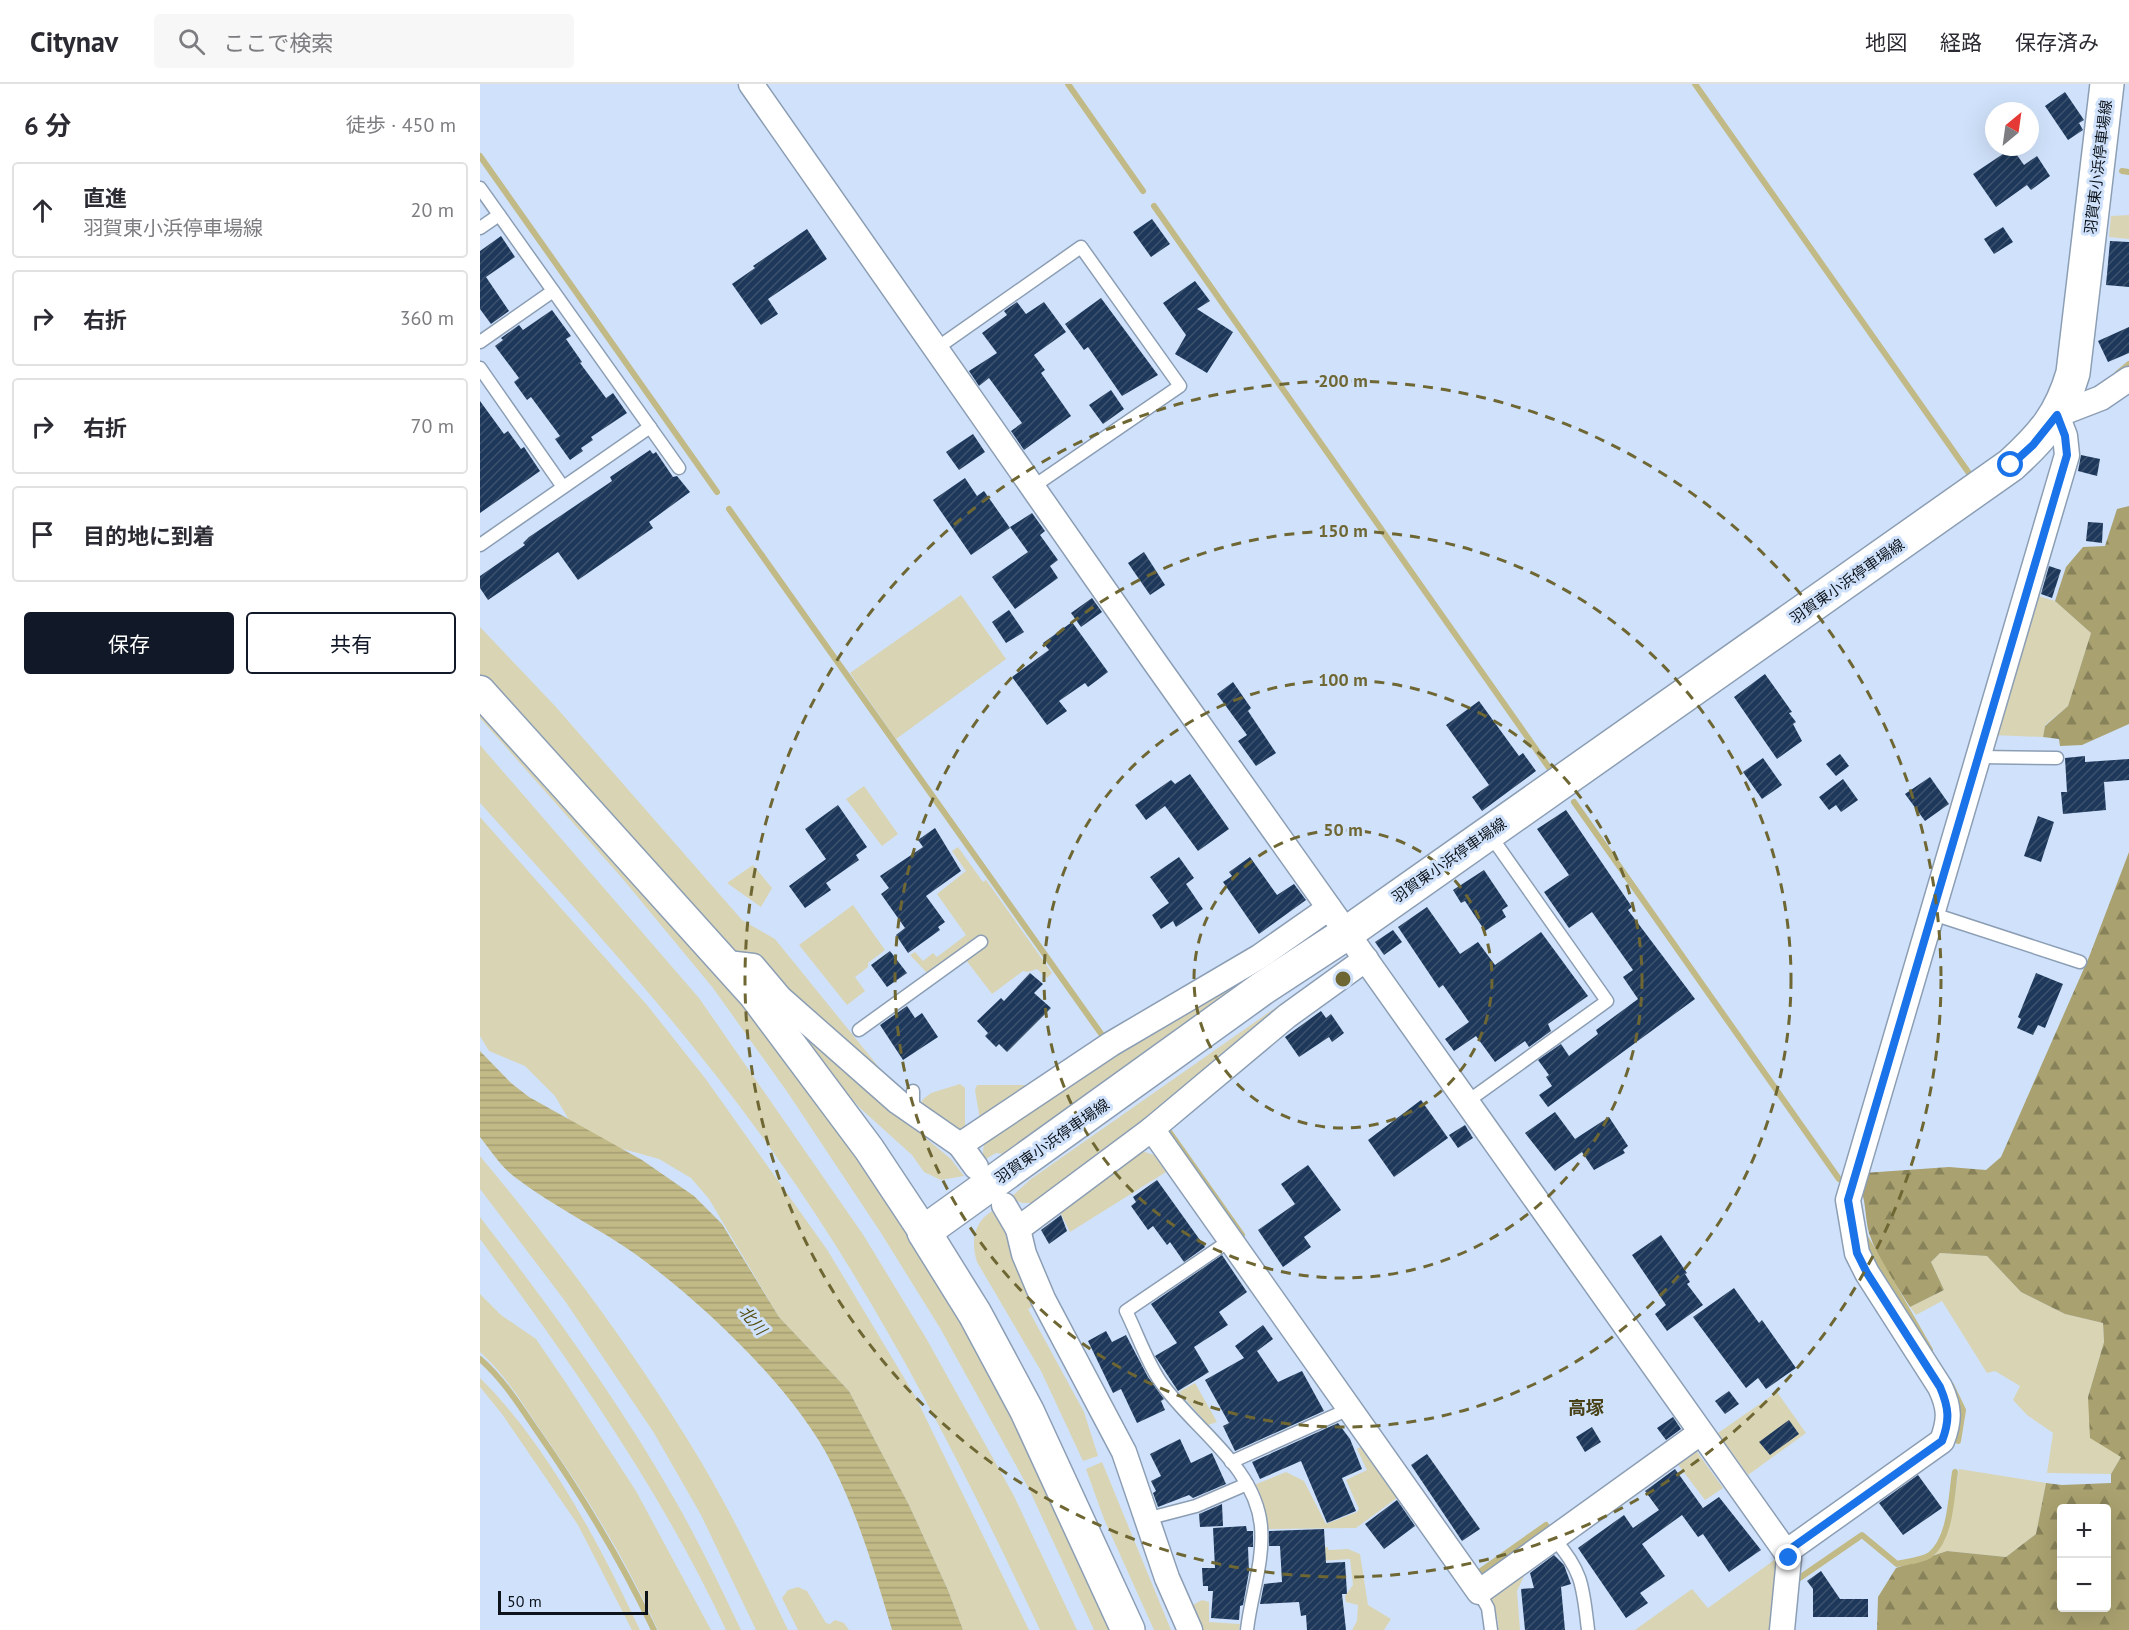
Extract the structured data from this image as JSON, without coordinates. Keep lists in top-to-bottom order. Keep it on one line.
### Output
{"streets":{"main road":["羽賀東小浜停車場線"]},"districts":["高塚"],"water":["北川"],"scale_bar":"50 m","north":"top right","page":{"header":"Citynav","search":"ここで検索","nav":["地図","経路","保存済み"],"heading":["6 分","徒歩 · 450 m"],"list":[["直進","羽賀東小浜停車場線","20 m"],["右折","360 m"],["右折","70 m"],"目的地に到着"],"buttons":["保存","共有"],"map_buttons":["+","−"],"scale":"50 m"},"rings":["200 m","150 m","100 m","50 m"]}
